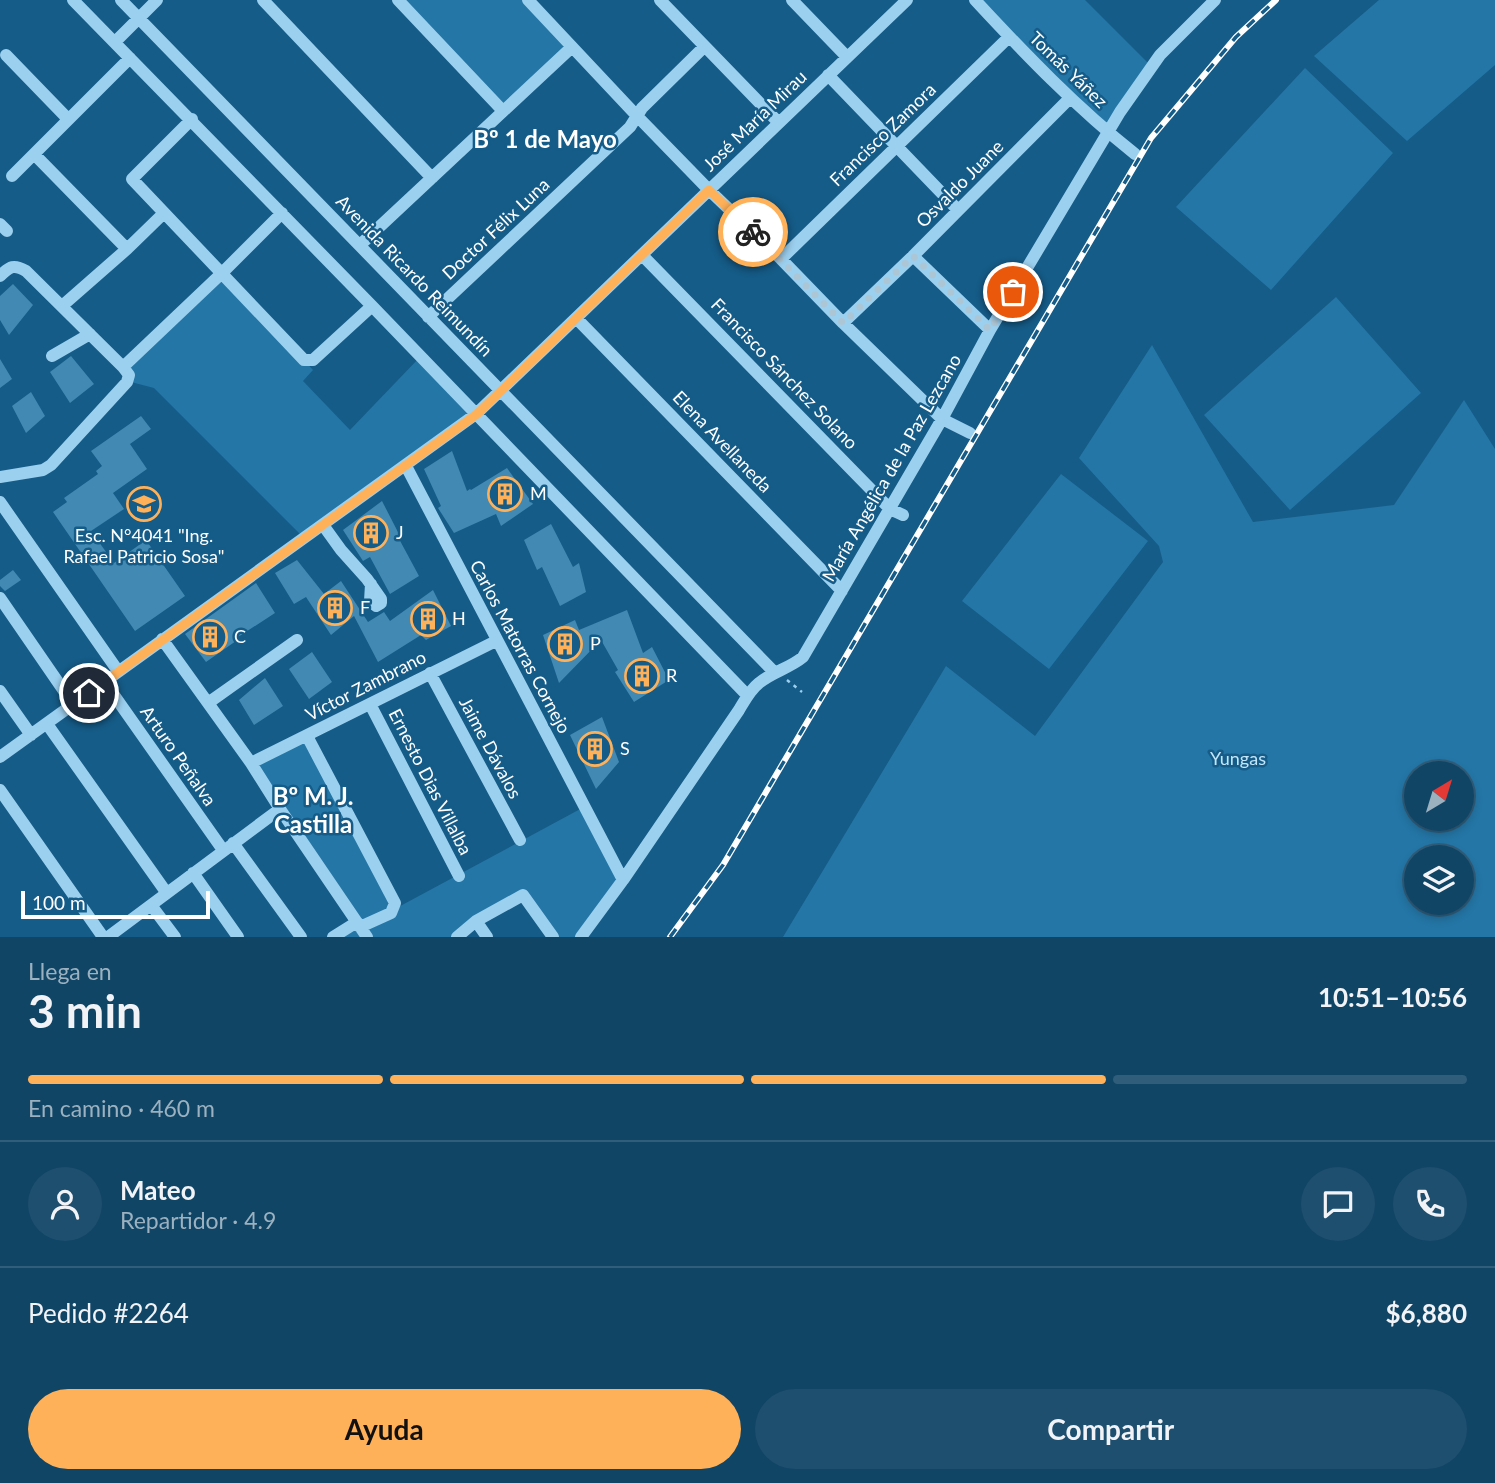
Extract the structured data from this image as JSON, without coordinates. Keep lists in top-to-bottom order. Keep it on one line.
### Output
{"streets":{"street":["Tomás Yáñez","José María Mirau","Francisco Zamora","Osvaldo Juane","Doctor Félix Luna","Avenida Ricardo Reimundín","Francisco Sánchez Solano","Elena Avellaneda","María Angélica de la Paz Lezcano","Carlos Matorras Cornejo","Víctor Zambrano","Jaime Dávalos","Arturo Peñalva","Ernesto Dias Villalba"]},"crossings":[["Tomás Yáñez","Francisco Zamora"],["Tomás Yáñez","Osvaldo Juane"],["Tomás Yáñez","María Angélica de la Paz Lezcano"],["José María Mirau","Avenida Ricardo Reimundín"],["José María Mirau","Francisco Sánchez Solano"],["José María Mirau","Elena Avellaneda"],["José María Mirau","Carlos Matorras Cornejo"],["José María Mirau","Arturo Peñalva"],["Doctor Félix Luna","Avenida Ricardo Reimundín"],["Avenida Ricardo Reimundín","María Angélica de la Paz Lezcano"],["Francisco Sánchez Solano","María Angélica de la Paz Lezcano"],["Elena Avellaneda","María Angélica de la Paz Lezcano"],["María Angélica de la Paz Lezcano","Carlos Matorras Cornejo"],["Carlos Matorras Cornejo","Víctor Zambrano"],["Víctor Zambrano","Jaime Dávalos"],["Víctor Zambrano","Ernesto Dias Villalba"]],"districts":["Bº 1 de Mayo","Bº M. J. Castilla"],"parks":["Yungas"],"places":{"building":["M","J","F","H","C","P","R","S"],"school or university":["Esc. N°4041 \"Ing. Rafael Patricio Sosa\""]},"scale_bar":"100 m","north":"top right","page":{"scale":"100 m","heading":["3 min","Llega en","10:51–10:56"],"panel":["Mateo","Repartidor · 4.9","Pedido #2264","$6,880"],"bar":"En camino · 460 m","buttons":["Ayuda","Compartir"]}}
